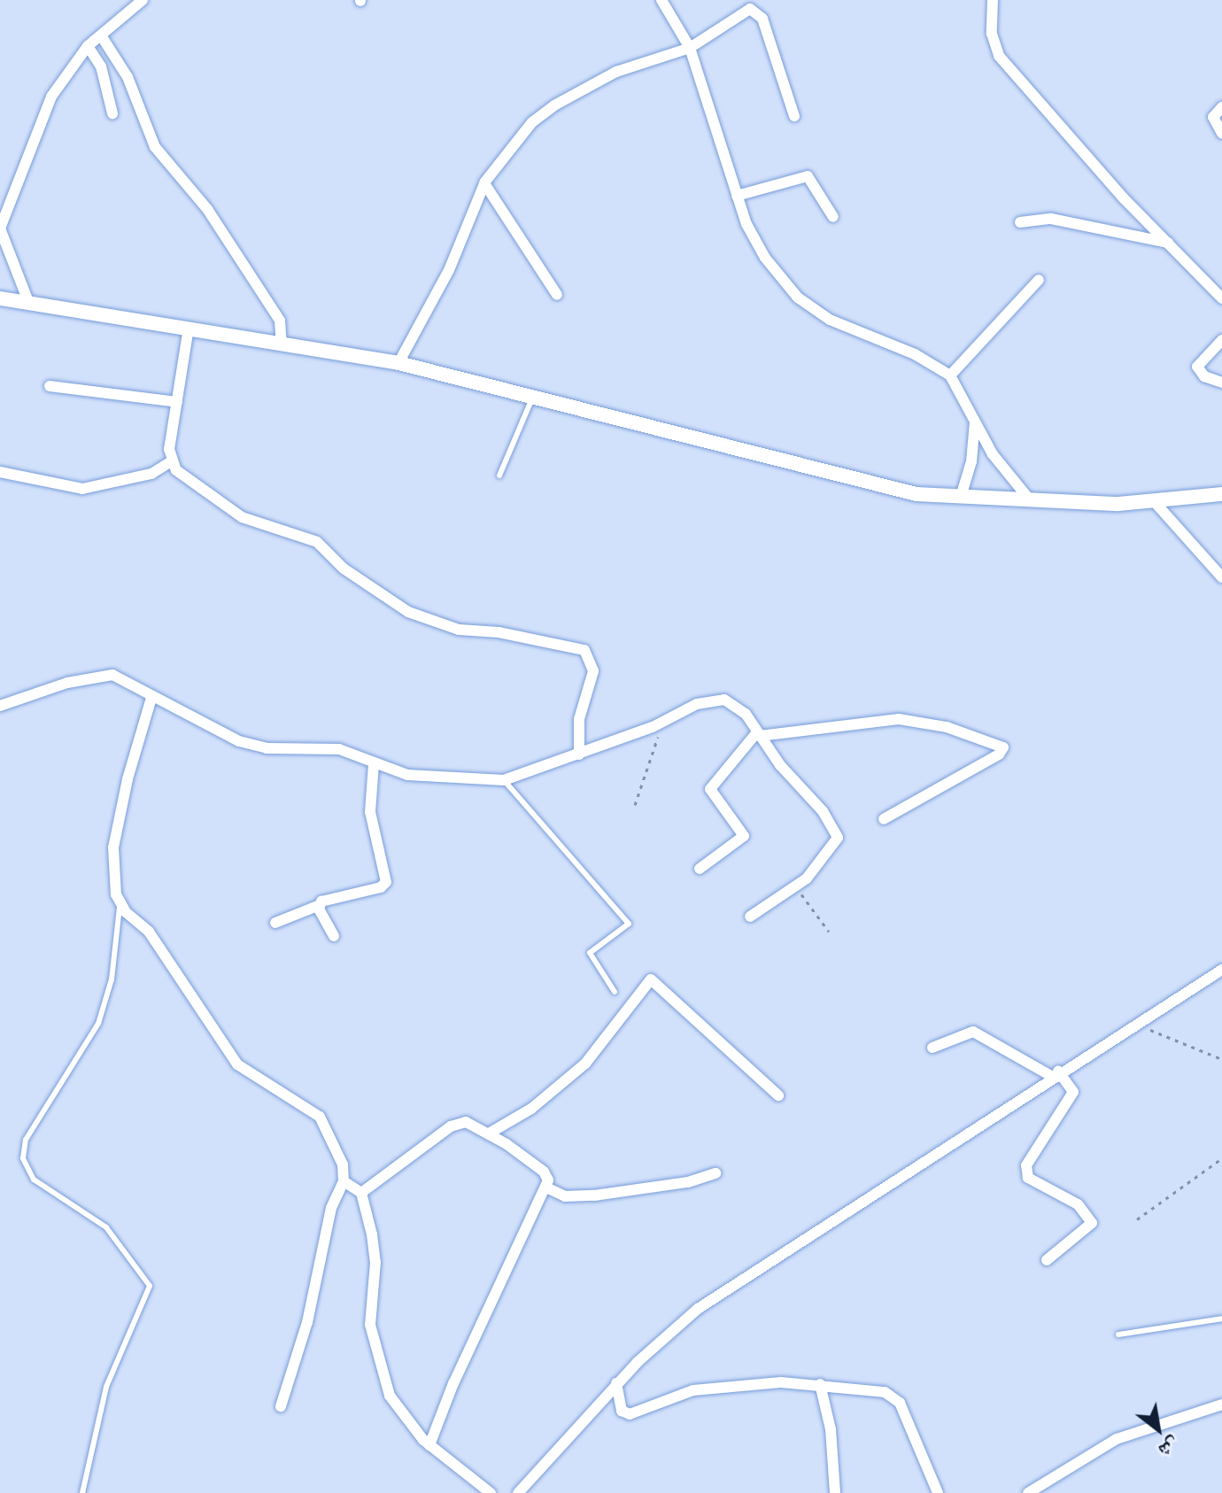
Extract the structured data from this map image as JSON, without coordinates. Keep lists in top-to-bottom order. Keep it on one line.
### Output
{"north":"bottom right"}
